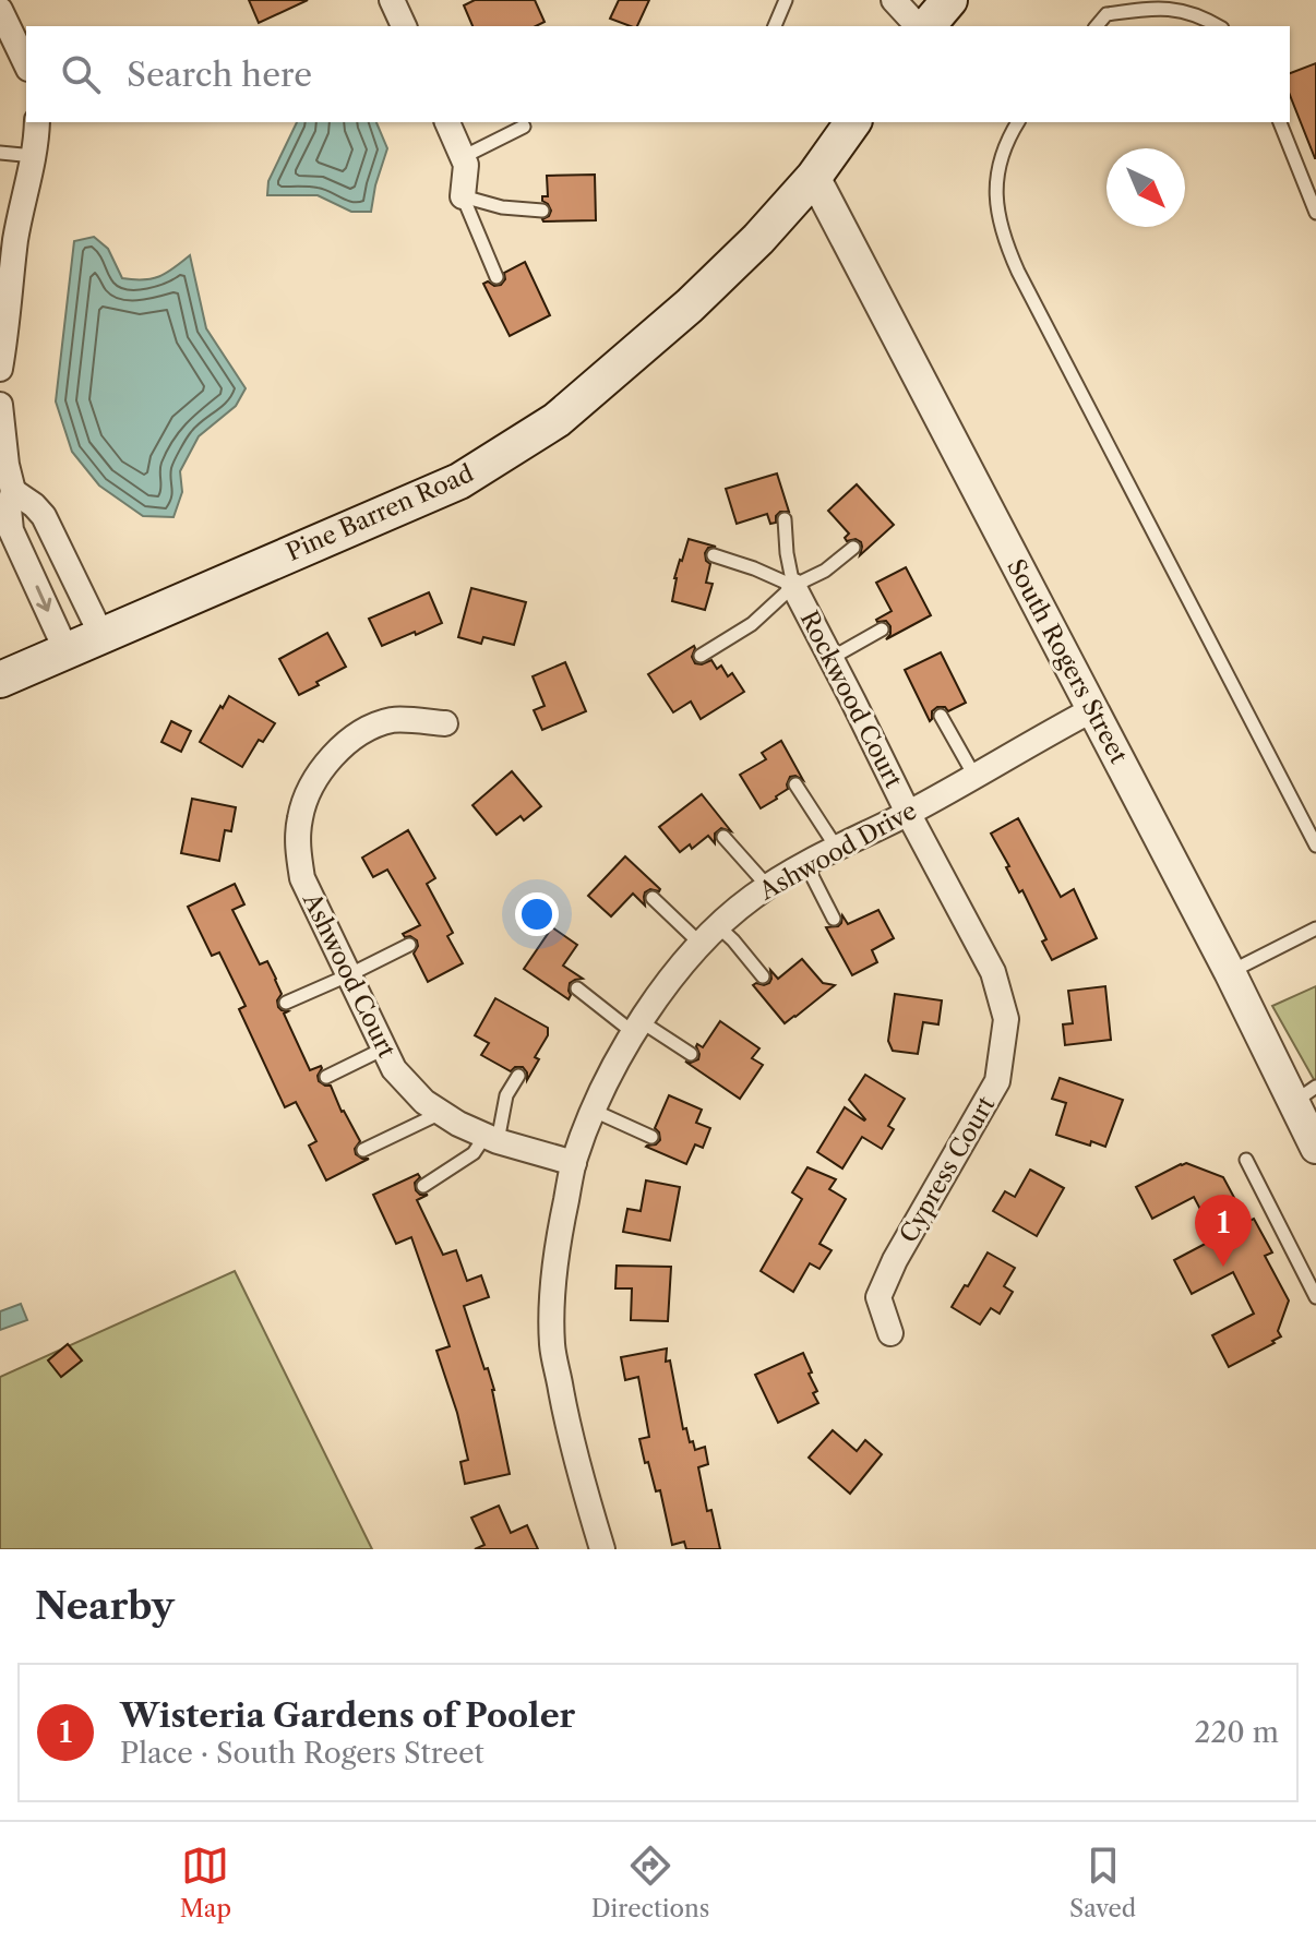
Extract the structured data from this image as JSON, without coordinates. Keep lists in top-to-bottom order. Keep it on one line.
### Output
{"streets":{"main road":["Pine Barren Road"],"street":["South Rogers Street","Rockwood Court","Ashwood Drive","Ashwood Court","Cypress Court"]},"crossings":[["Pine Barren Road","South Rogers Street"],["South Rogers Street","Ashwood Drive"],["Rockwood Court","Ashwood Drive"],["Rockwood Court","Cypress Court"],["Ashwood Drive","Ashwood Court"],["Ashwood Drive","Cypress Court"]],"north":"bottom right","page":{"search":"Search here","pins":"1","heading":"Nearby","list":[{"mark":"1","name":"Wisteria Gardens of Pooler","note":"Place · South Rogers Street","value":"220 m"}],"nav":["Map","Directions","Saved"]}}
